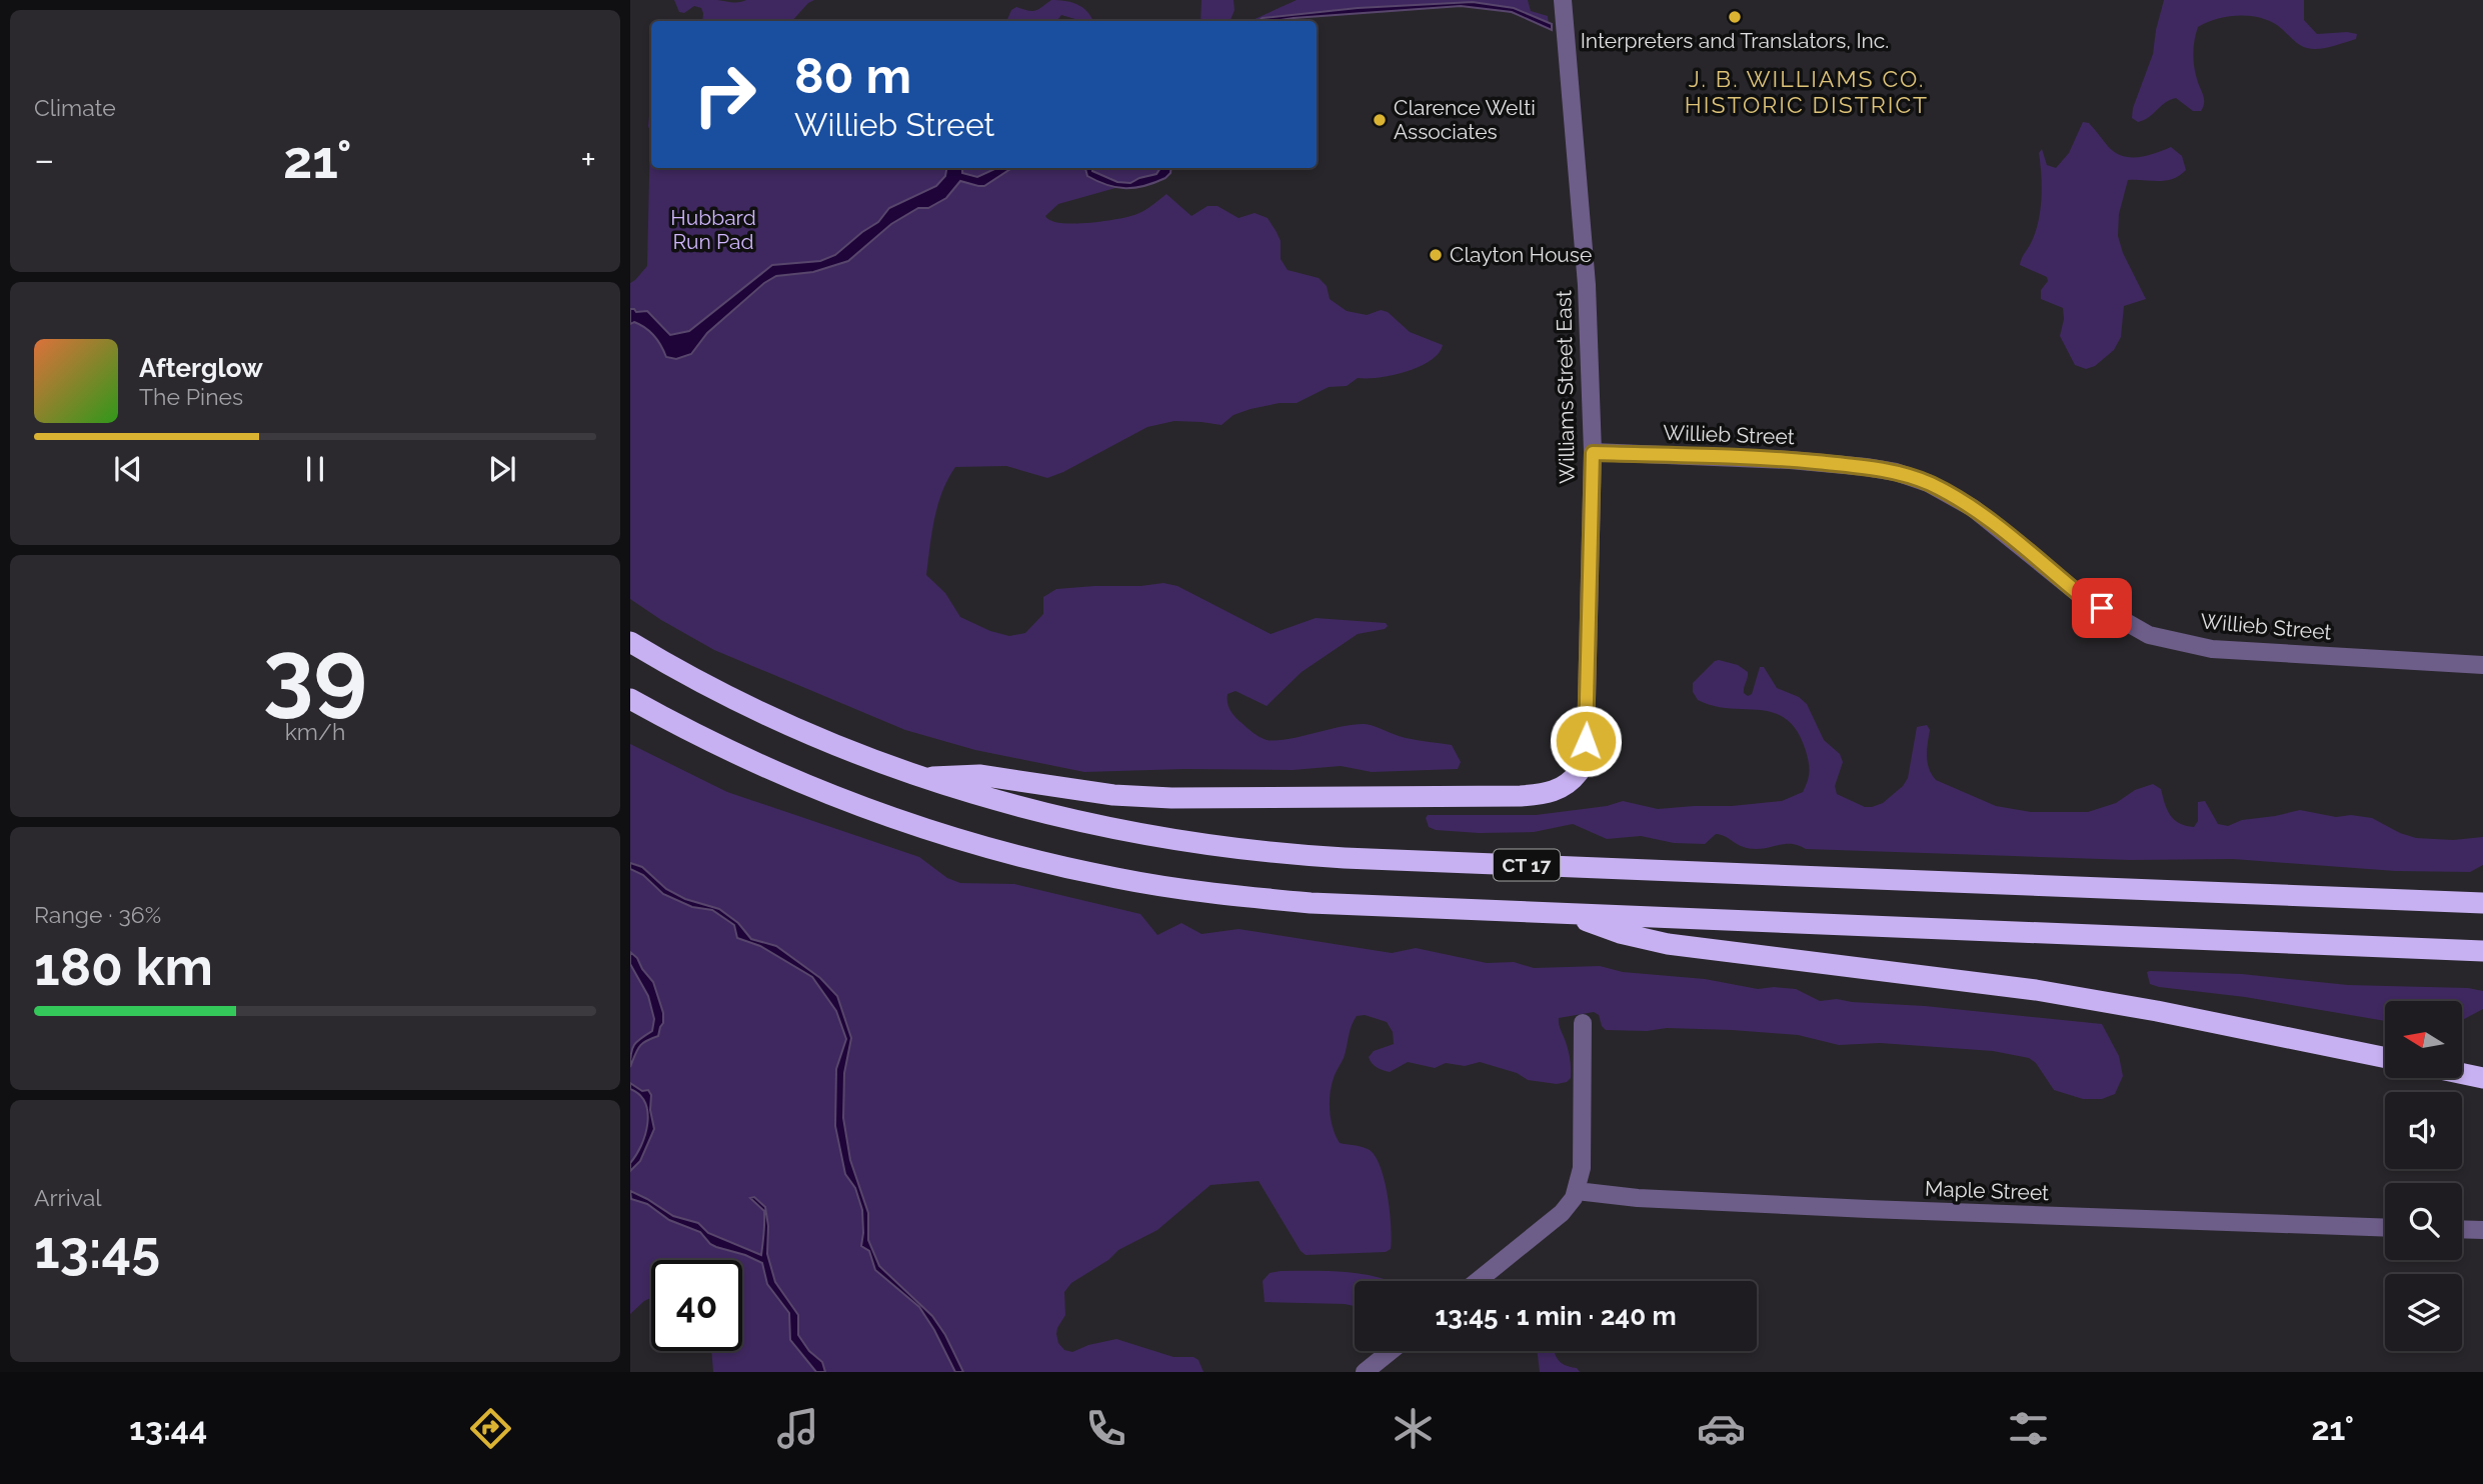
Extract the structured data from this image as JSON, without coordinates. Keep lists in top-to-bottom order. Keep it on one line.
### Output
{"streets":{"highway":["CT 17"],"street":["Williams Street East","Willieb Street","Maple Street"]},"crossings":[["Williams Street East","Willieb Street"]],"districts":["J. B. WILLIAMS CO. HISTORIC DISTRICT"],"parks":["Hubbard Run Pad"],"places":["Interpreters and Translators, Inc.","Clarence Welti Associates","Clayton House"],"north":"left","page":{"tile":["Climate",["39","km/h"],["Range · 36%","180 km"],["Arrival","13:45"]],"turn":["80 m","Willieb Street"],"heat":["−","21°","+"],"song":["Afterglow","The Pines"],"limit":"40","trip":"13:45 · 1 min · 240 m","tabs":["13:44","21°"]}}
